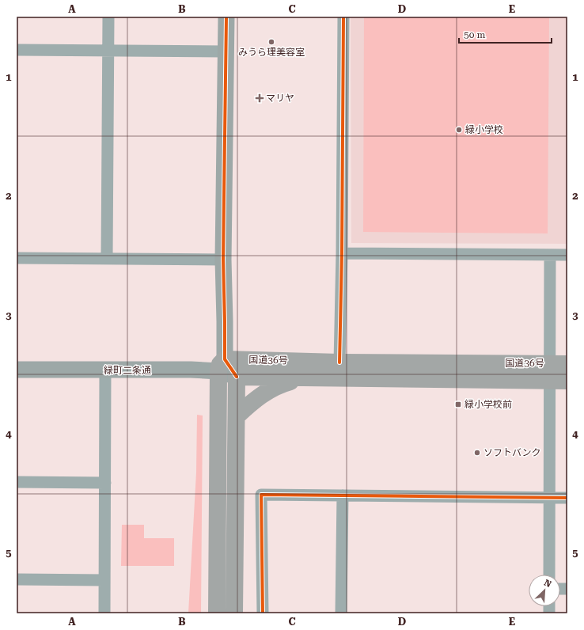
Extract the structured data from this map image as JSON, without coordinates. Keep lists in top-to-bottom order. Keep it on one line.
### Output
{"streets":{"highway":["国道36号"],"street":["緑町二条通"]},"crossings":[["国道36号","緑町二条通"]],"places":{"other":["みうら理美容室","緑小学校","ソフトバンク"],"health":["マリヤ"],"transit":["緑小学校前"]},"scale_bar":"50 m","north":"top right","grid":{"columns":["A","B","C","D","E"],"rows":["1","2","3","4","5"]}}
